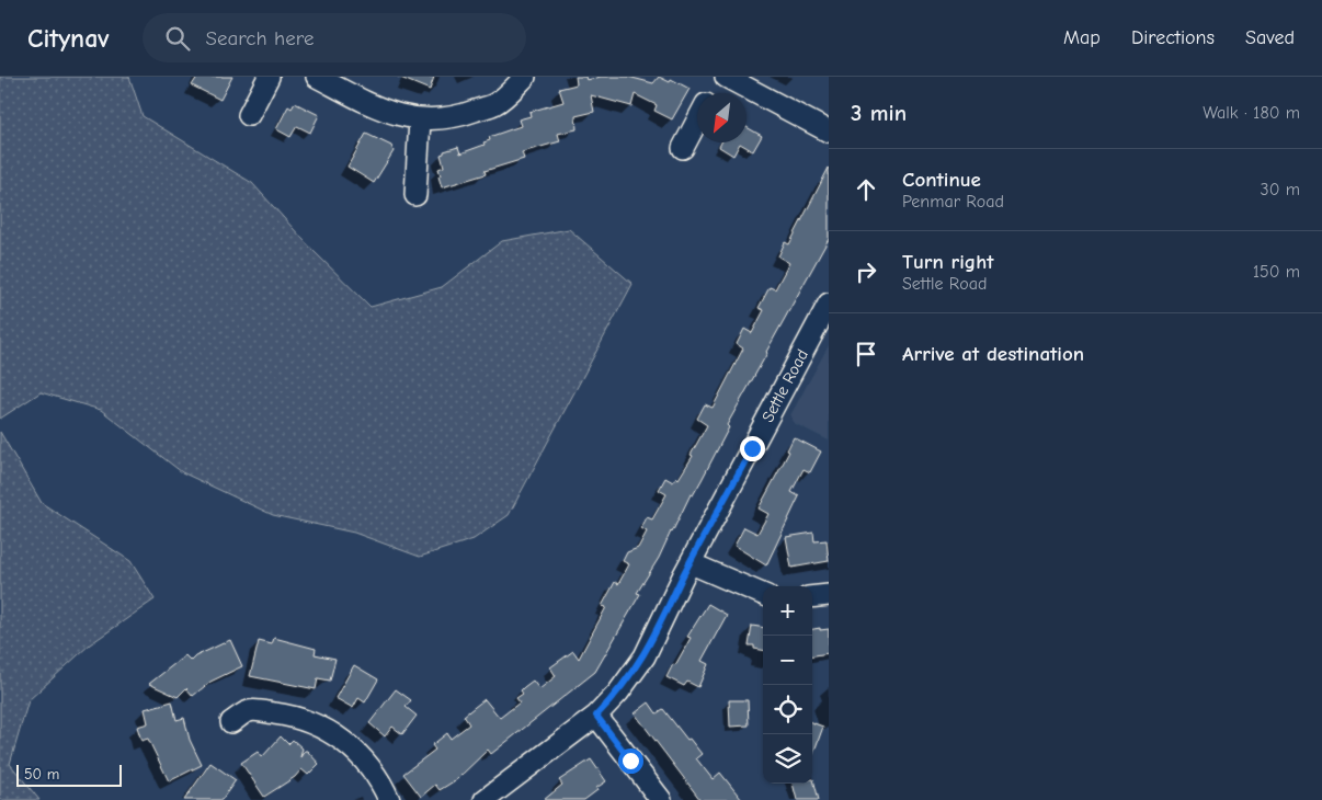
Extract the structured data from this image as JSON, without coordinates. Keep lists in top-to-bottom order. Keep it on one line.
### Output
{"streets":{"street":["Settle Road"]},"scale_bar":"50 m","north":"bottom left","page":{"header":"Citynav","search":"Search here","nav":["Map","Directions","Saved"],"heading":["3 min","Walk · 180 m"],"list":[["Continue","Penmar Road","30 m"],["Turn right","Settle Road","150 m"],"Arrive at destination"],"map_buttons":["+","−"],"scale":"50 m"}}
